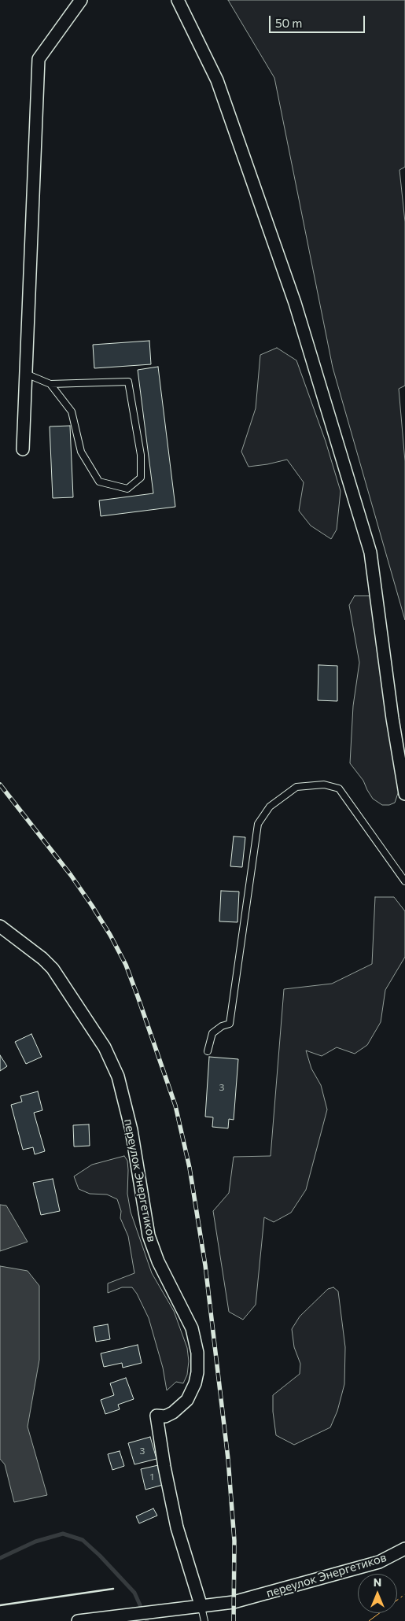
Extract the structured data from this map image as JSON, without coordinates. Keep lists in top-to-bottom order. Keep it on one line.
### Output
{"streets":{"street":["переулок Энергетиков"]},"house_numbers":["3","3","1"],"scale_bar":"50 m","north":"top"}
